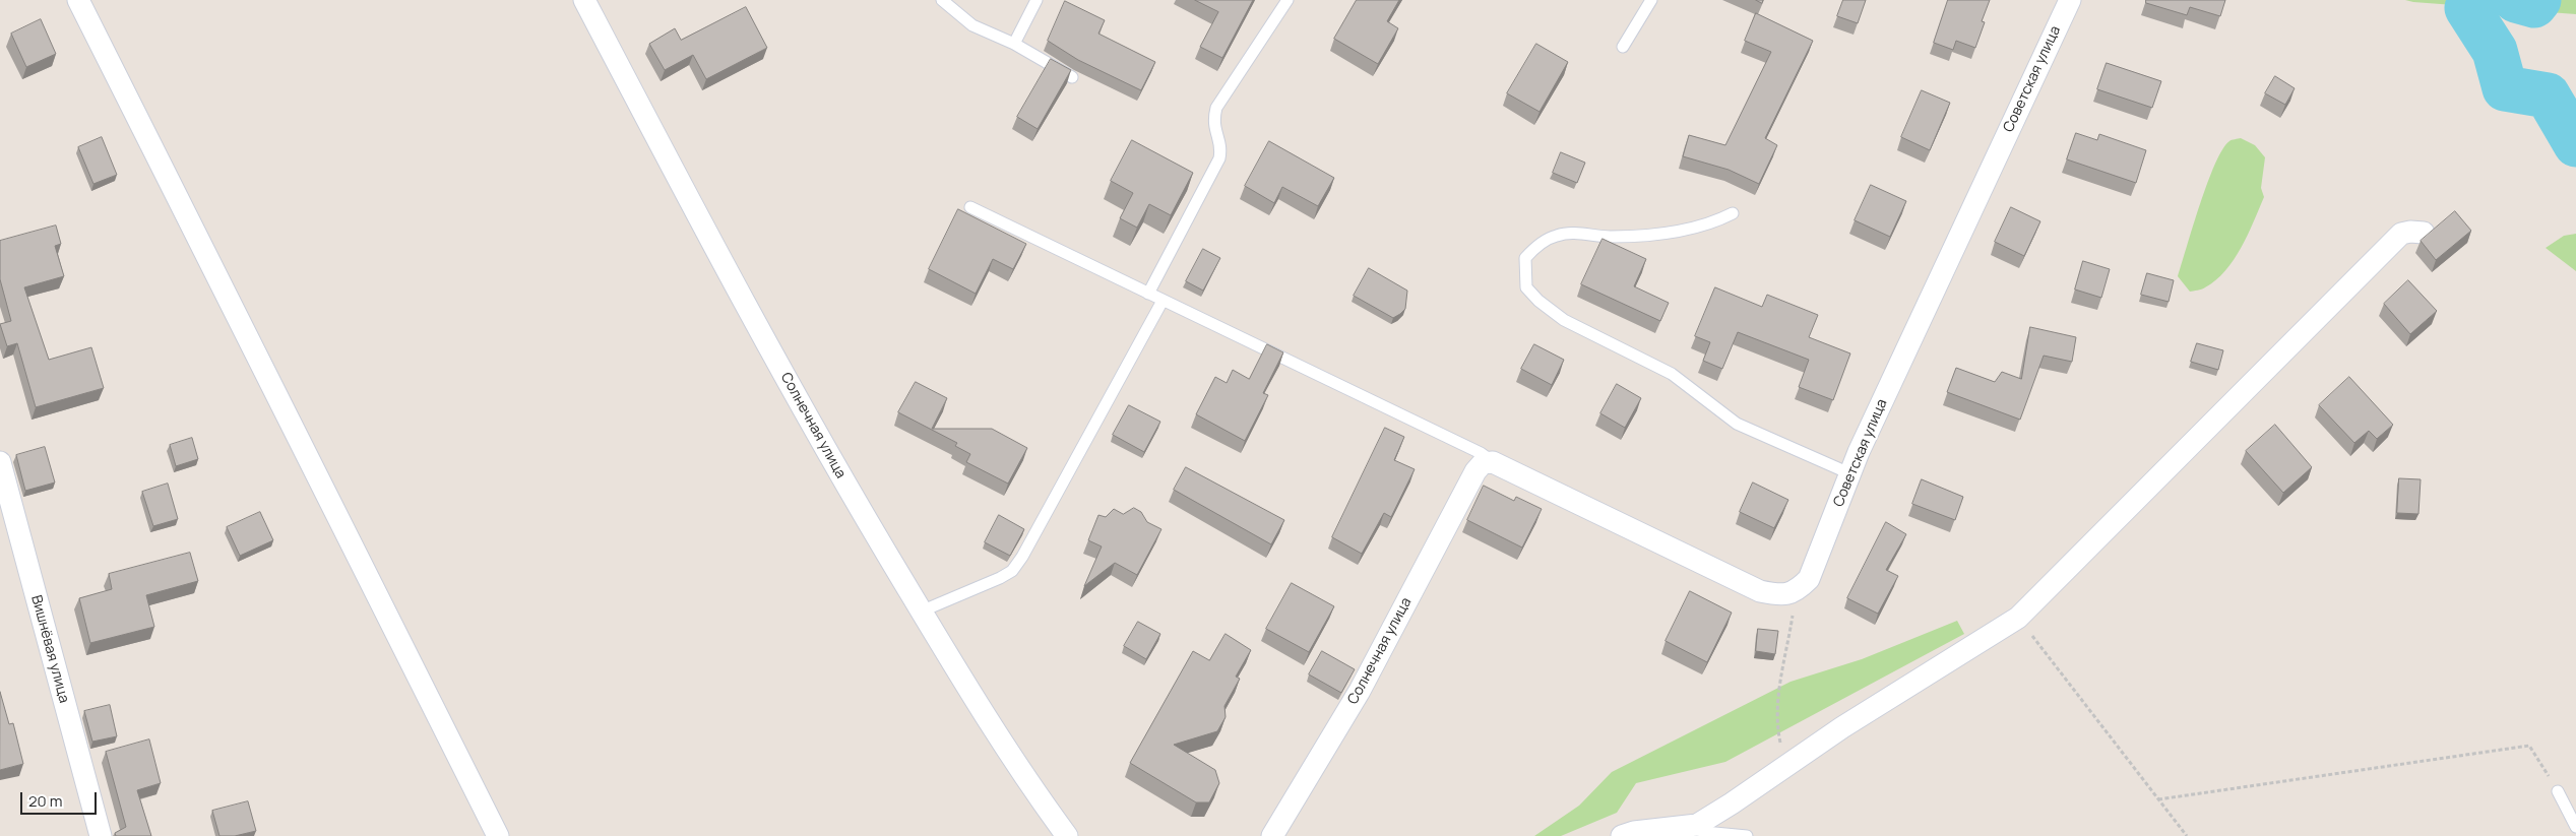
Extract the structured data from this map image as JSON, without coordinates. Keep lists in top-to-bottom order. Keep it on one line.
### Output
{"streets":{"street":["Советская улица","Солнечная улица","Вишнёвая улица"]},"scale_bar":"20 m"}
